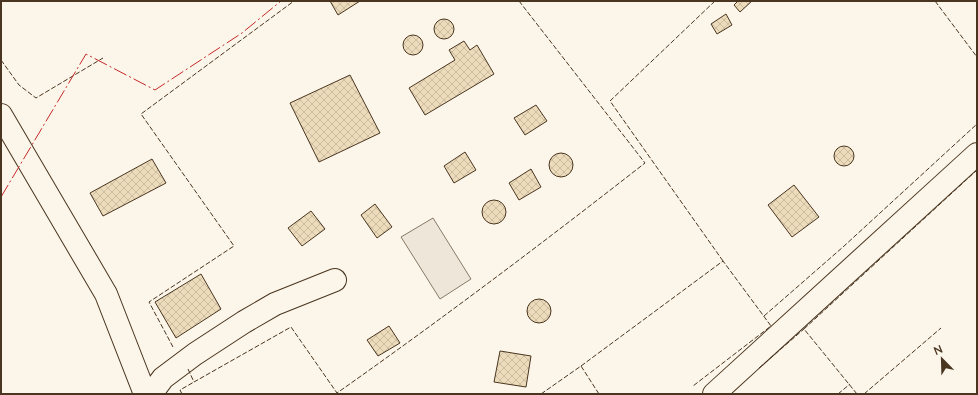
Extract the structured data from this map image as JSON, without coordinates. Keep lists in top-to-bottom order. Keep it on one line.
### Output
{"north":"top left"}
